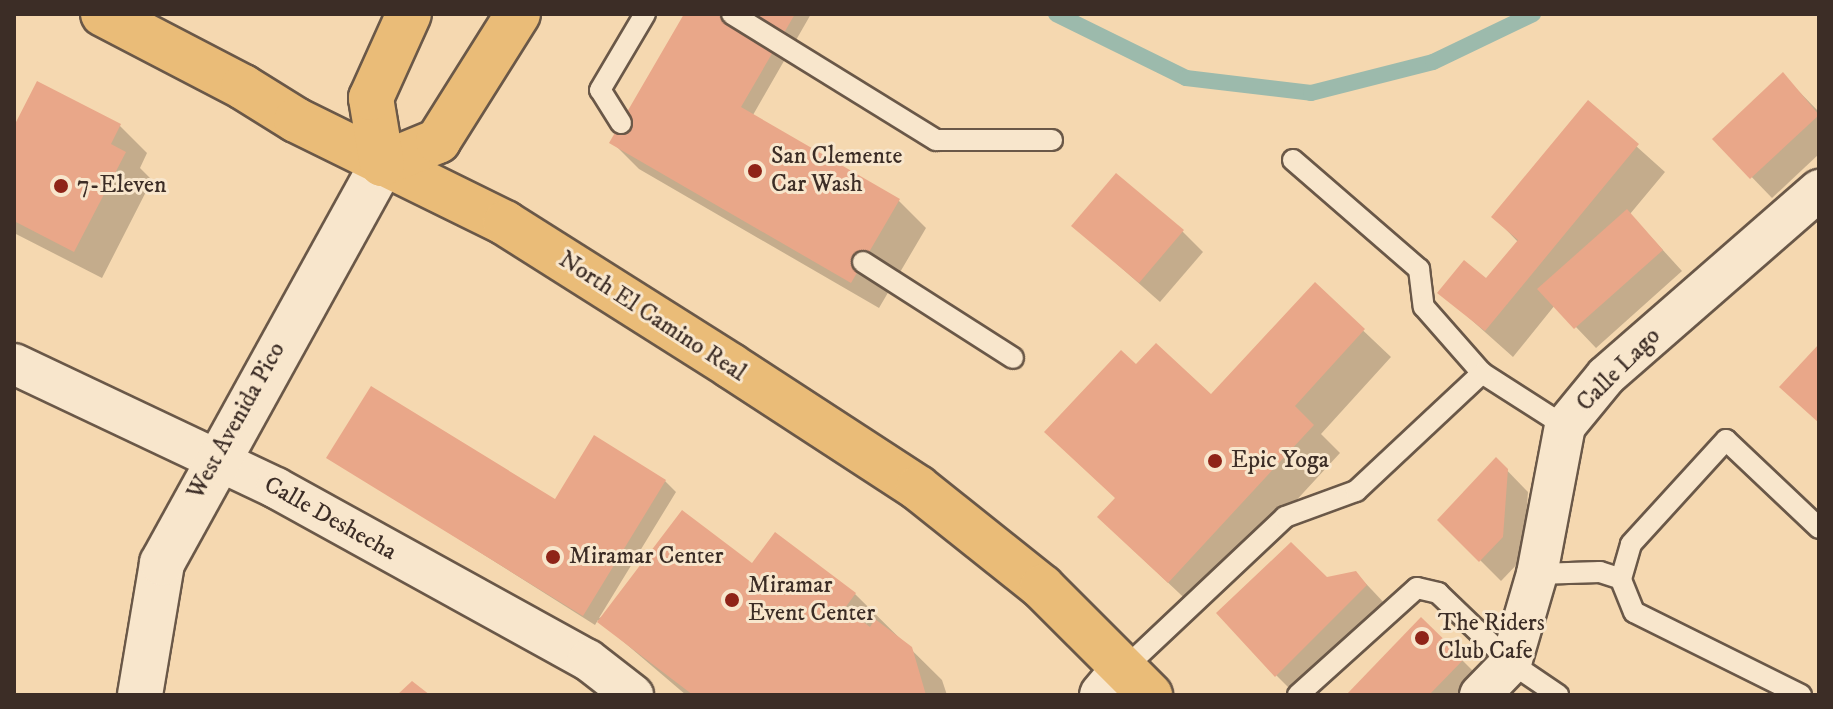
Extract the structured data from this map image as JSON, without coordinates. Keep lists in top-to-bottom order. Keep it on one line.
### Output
{"streets":{"main road":["North El Camino Real"],"street":["Calle Lago","West Avenida Pico","Calle Deshecha"]},"crossings":[["North El Camino Real","West Avenida Pico"],["West Avenida Pico","Calle Deshecha"]],"places":["San Clemente Car Wash","7-Eleven","Epic Yoga","Miramar Center","Miramar Event Center","The Riders Club Cafe"]}
